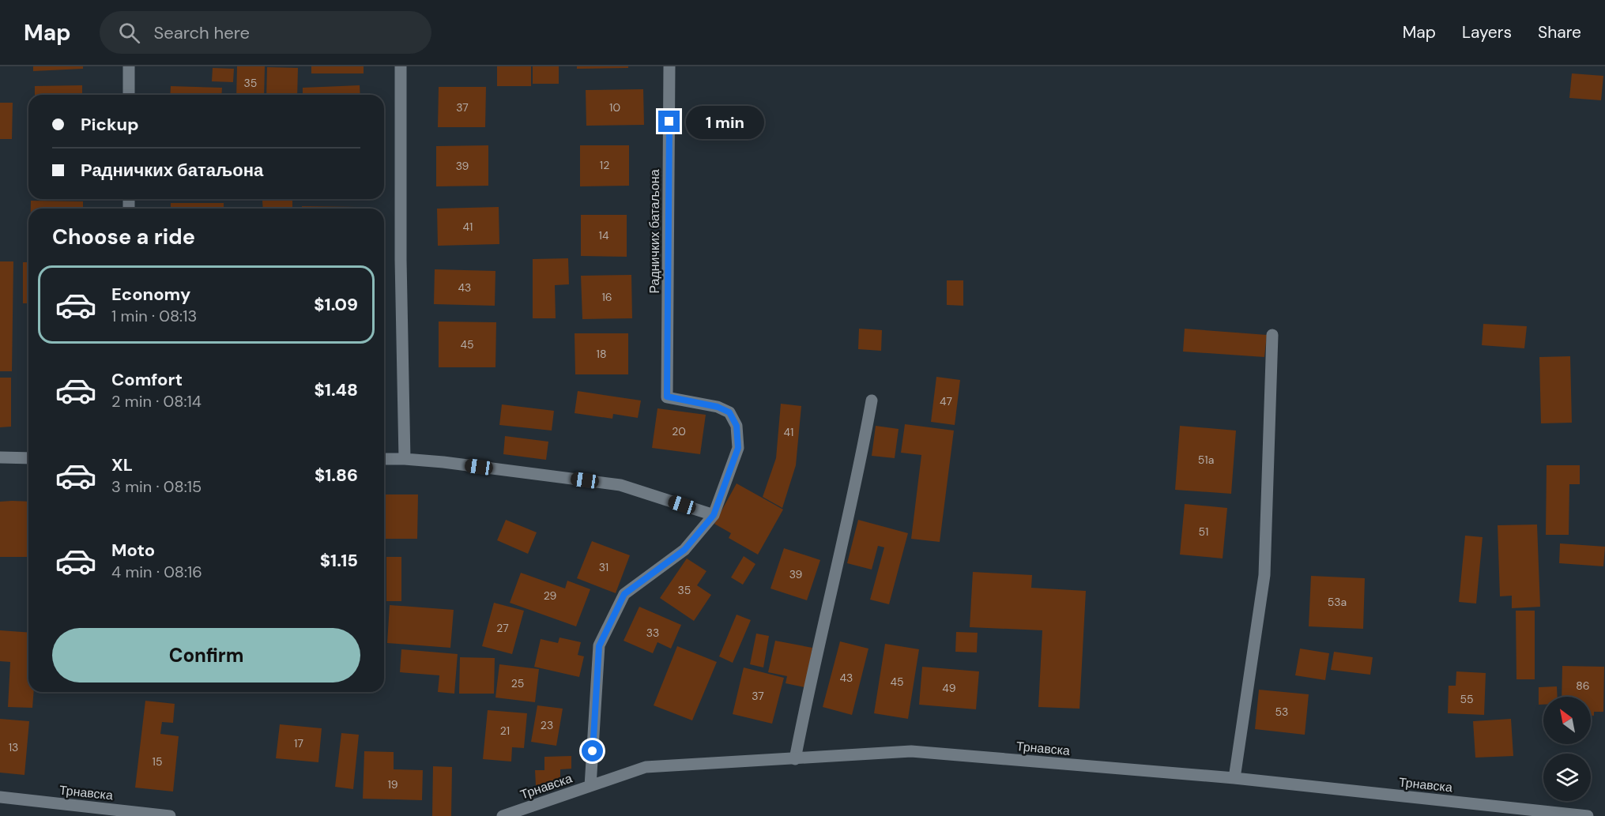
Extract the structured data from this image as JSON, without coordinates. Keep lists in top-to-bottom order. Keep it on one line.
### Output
{"streets":{"street":["Радничких батаљона","Трнавска"]},"house_numbers":["35","37","10","12","39","41","14","43","16","45","18","47","20","41","51a","51","31","39","35","29","53a","27","33","43","45","25","86","49","37","55","53","23","21","17","13","15","19"],"north":"top left","page":{"header":"Map","search":"Search here","nav":["Map","Layers","Share"],"banner":["Pickup","Радничких батаљона"],"bubble":"1 min","heading":"Choose a ride","list":[{"name":"Economy","note":"1 min · 08:13","value":"$1.09"},{"name":"Comfort","note":"2 min · 08:14","value":"$1.48"},{"name":"XL","note":"3 min · 08:15","value":"$1.86"},{"name":"Moto","note":"4 min · 08:16","value":"$1.15"}],"buttons":"Confirm"}}
